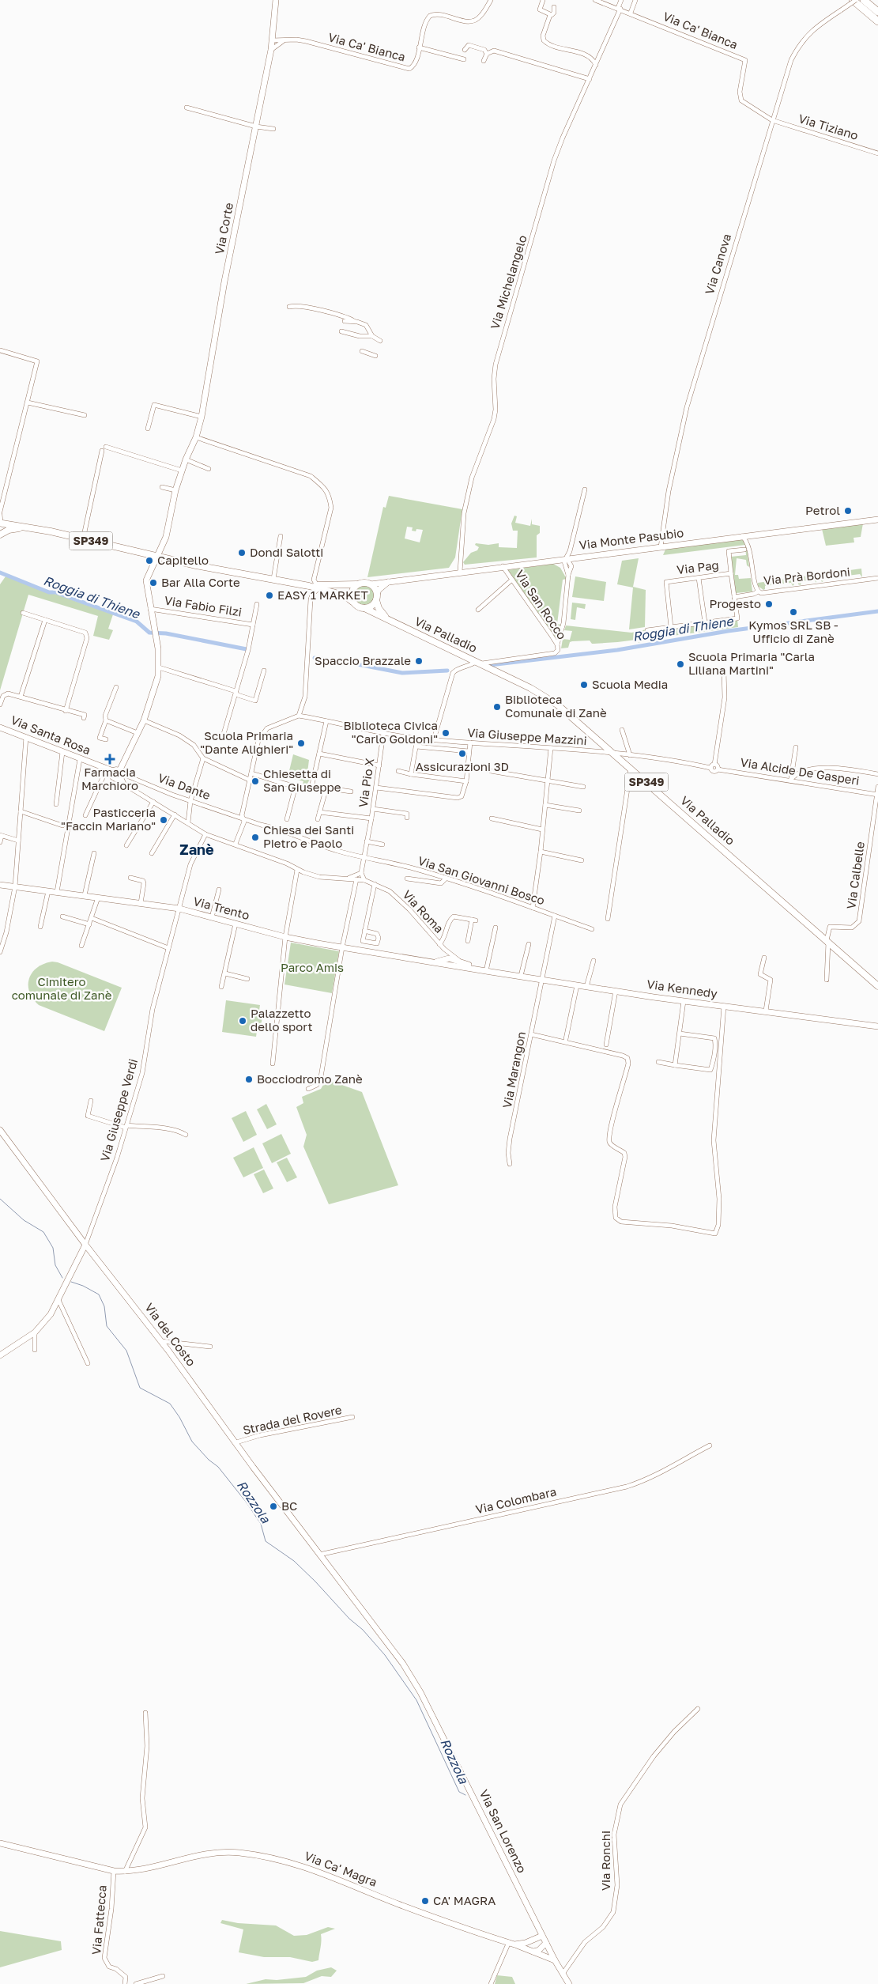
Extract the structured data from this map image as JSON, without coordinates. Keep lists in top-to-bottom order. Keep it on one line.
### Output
{"streets":{"main road":["SP349","Via Palladio"],"street":["Via Ca' Bianca","Via Tiziano","Via Corte","Via Canova","Via Michelangelo","Via Monte Pasubio","Via Pag","Via Prà Bordoni","Via San Rocco","Via Fabio Filzi","Via Santa Rosa","Via Giuseppe Mazzini","Via Alcide De Gasperi","Via Pio X","Via Dante","Via Calbelle","Via San Giovanni Bosco","Via Trento","Via Roma","Via Kennedy","Via Marangon","Via Giuseppe Verdi","Via del Costo","Strada del Rovere","Via Colombara","Via San Lorenzo","Via Ronchi","Via Ca' Magra","Via Fattecca"]},"crossings":[["Via Ca' Bianca","Via Tiziano"],["Via Ca' Bianca","Via Corte"],["Via Ca' Bianca","Via Canova"],["Via Ca' Bianca","Via Michelangelo"],["Via Tiziano","Via Canova"],["Via Corte","SP349"],["Via Corte","Via Fabio Filzi"],["Via Canova","Via Monte Pasubio"],["Via Michelangelo","Via Monte Pasubio"],["Via Monte Pasubio","SP349"],["Via Monte Pasubio","Via Prà Bordoni"],["Via Monte Pasubio","Via San Rocco"],["SP349","Via Palladio"],["Via San Rocco","Via Palladio"],["Via San Rocco","Via Giuseppe Mazzini"],["Via Palladio","Via Giuseppe Mazzini"],["Via Palladio","Via Alcide De Gasperi"],["Via Palladio","Via Calbelle"],["Via Santa Rosa","Via Dante"],["Via Giuseppe Mazzini","Via Alcide De Gasperi"],["Via Giuseppe Mazzini","Via Pio X"],["Via Alcide De Gasperi","Via Calbelle"],["Via Pio X","Via Dante"],["Via Pio X","Via San Giovanni Bosco"],["Via Pio X","Via Roma"],["Via Dante","Via San Giovanni Bosco"],["Via San Giovanni Bosco","Via Marangon"],["Via Trento","Via Roma"],["Via Trento","Via Kennedy"],["Via Trento","Via Giuseppe Verdi"],["Via Roma","Via Kennedy"],["Via Roma","Via Giuseppe Verdi"],["Via Kennedy","Via Marangon"],["Via Giuseppe Verdi","Via del Costo"],["Via del Costo","Strada del Rovere"],["Via del Costo","Via Colombara"],["Via del Costo","Via San Lorenzo"],["Via Colombara","Via San Lorenzo"],["Via San Lorenzo","Via Ronchi"],["Via San Lorenzo","Via Ca' Magra"],["Via Ca' Magra","Via Fattecca"]],"districts":["Zanè"],"water":["Roggia di Thiene","Rozzola"],"parks":["Parco Amis","Cimitero comunale di Zanè"],"places":{"other":["Petrol","Dondi Salotti","Capitello","Bar Alla Corte","EASY 1 MARKET","Progesto","Kymos SRL SB - Ufficio di Zanè","Spaccio Brazzale","Scuola Primaria \"Carla Liliana Martini\"","Scuola Media","Biblioteca Comunale di Zanè","Biblioteca Civica \"Carlo Goldoni\"","Scuola Primaria \"Dante Alighieri\"","Assicurazioni 3D","Chiesetta di San Giuseppe","Pasticceria \"Faccin Mariano\"","Chiesa dei Santi Pietro e Paolo","Palazzetto dello sport","Bocciodromo Zanè","BC","CA' MAGRA"],"health":["Farmacia Marchioro"]}}
